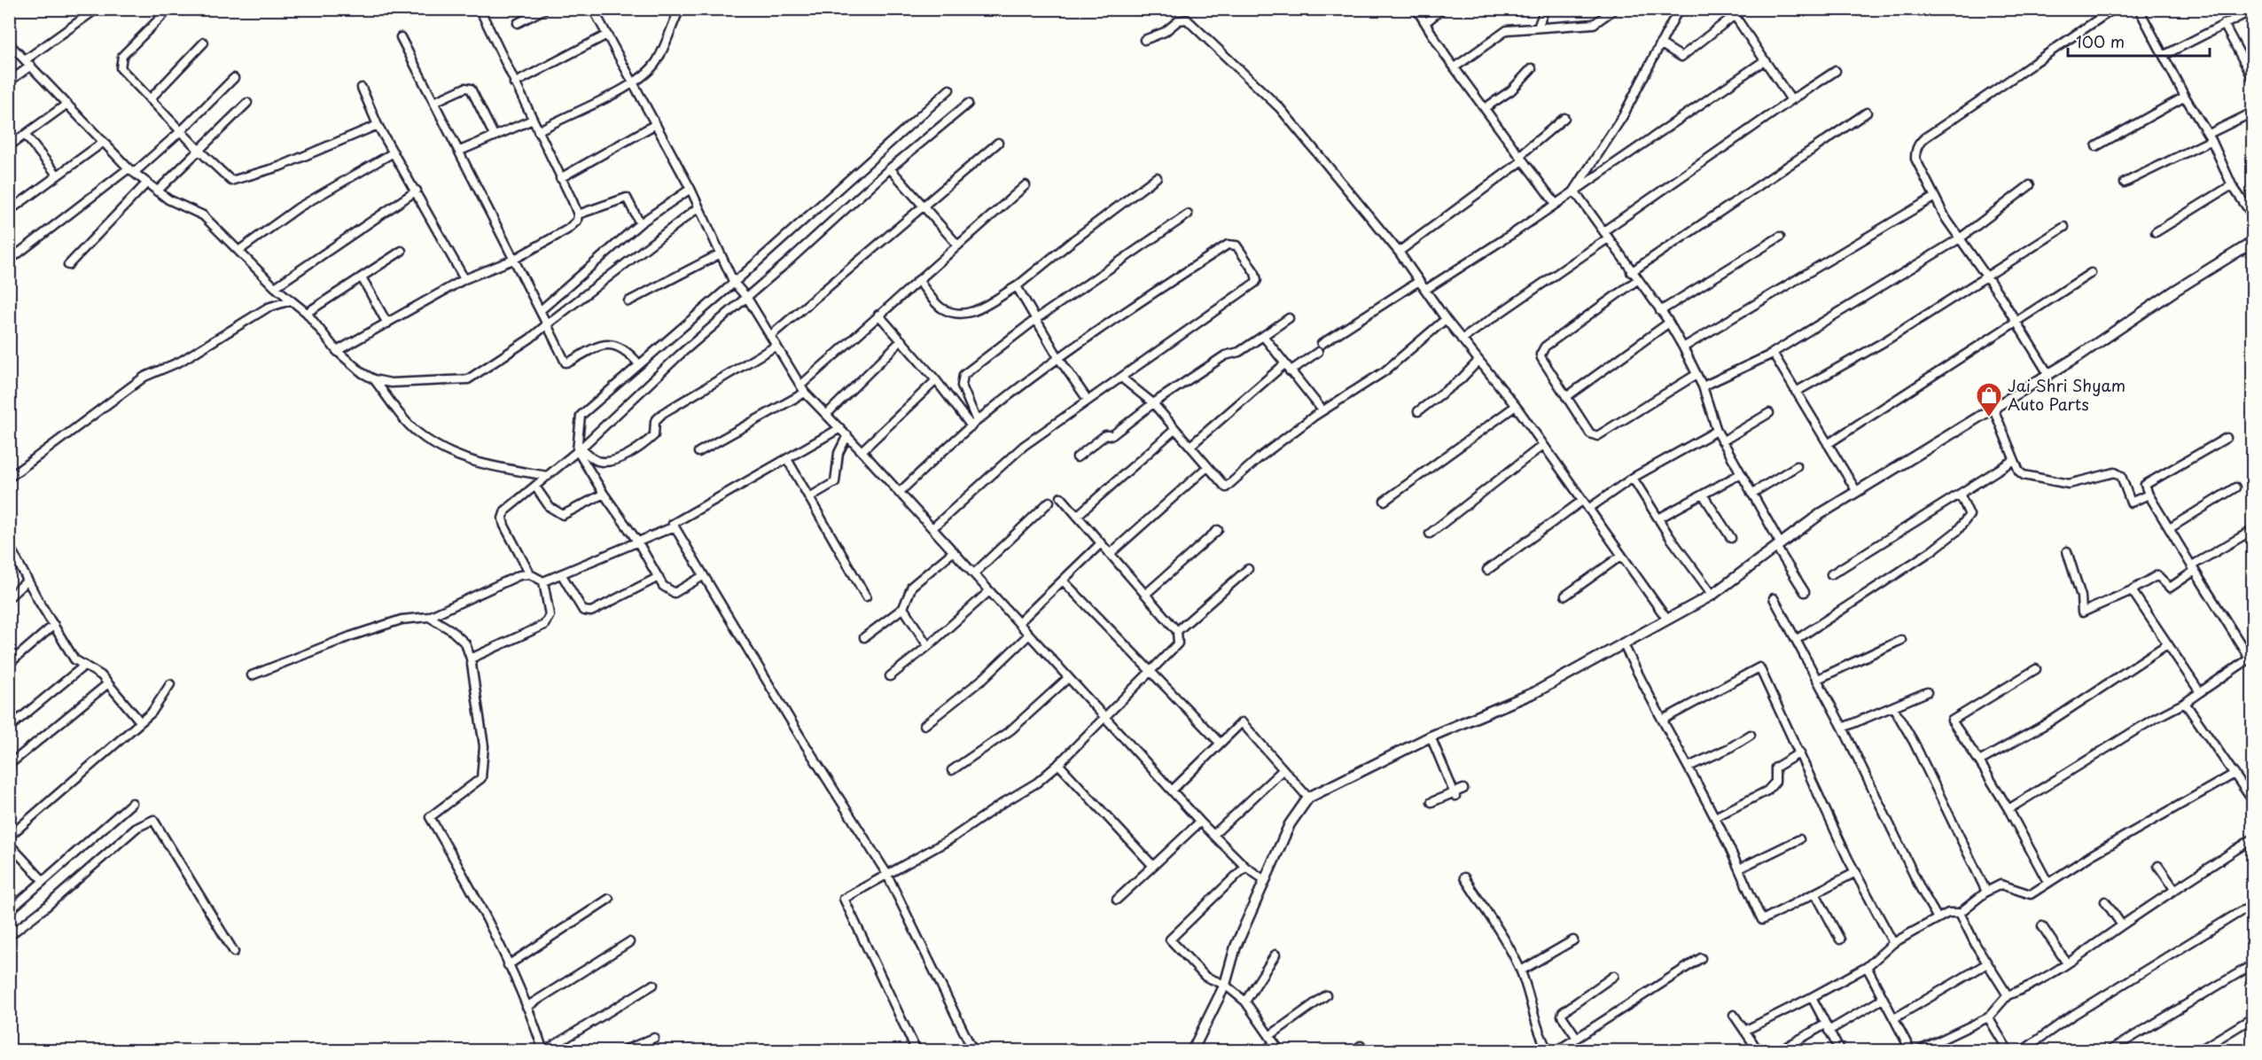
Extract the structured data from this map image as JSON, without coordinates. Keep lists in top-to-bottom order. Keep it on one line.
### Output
{"places":{"shop":["Jai Shri Shyam Auto Parts"]},"scale_bar":"100 m"}
